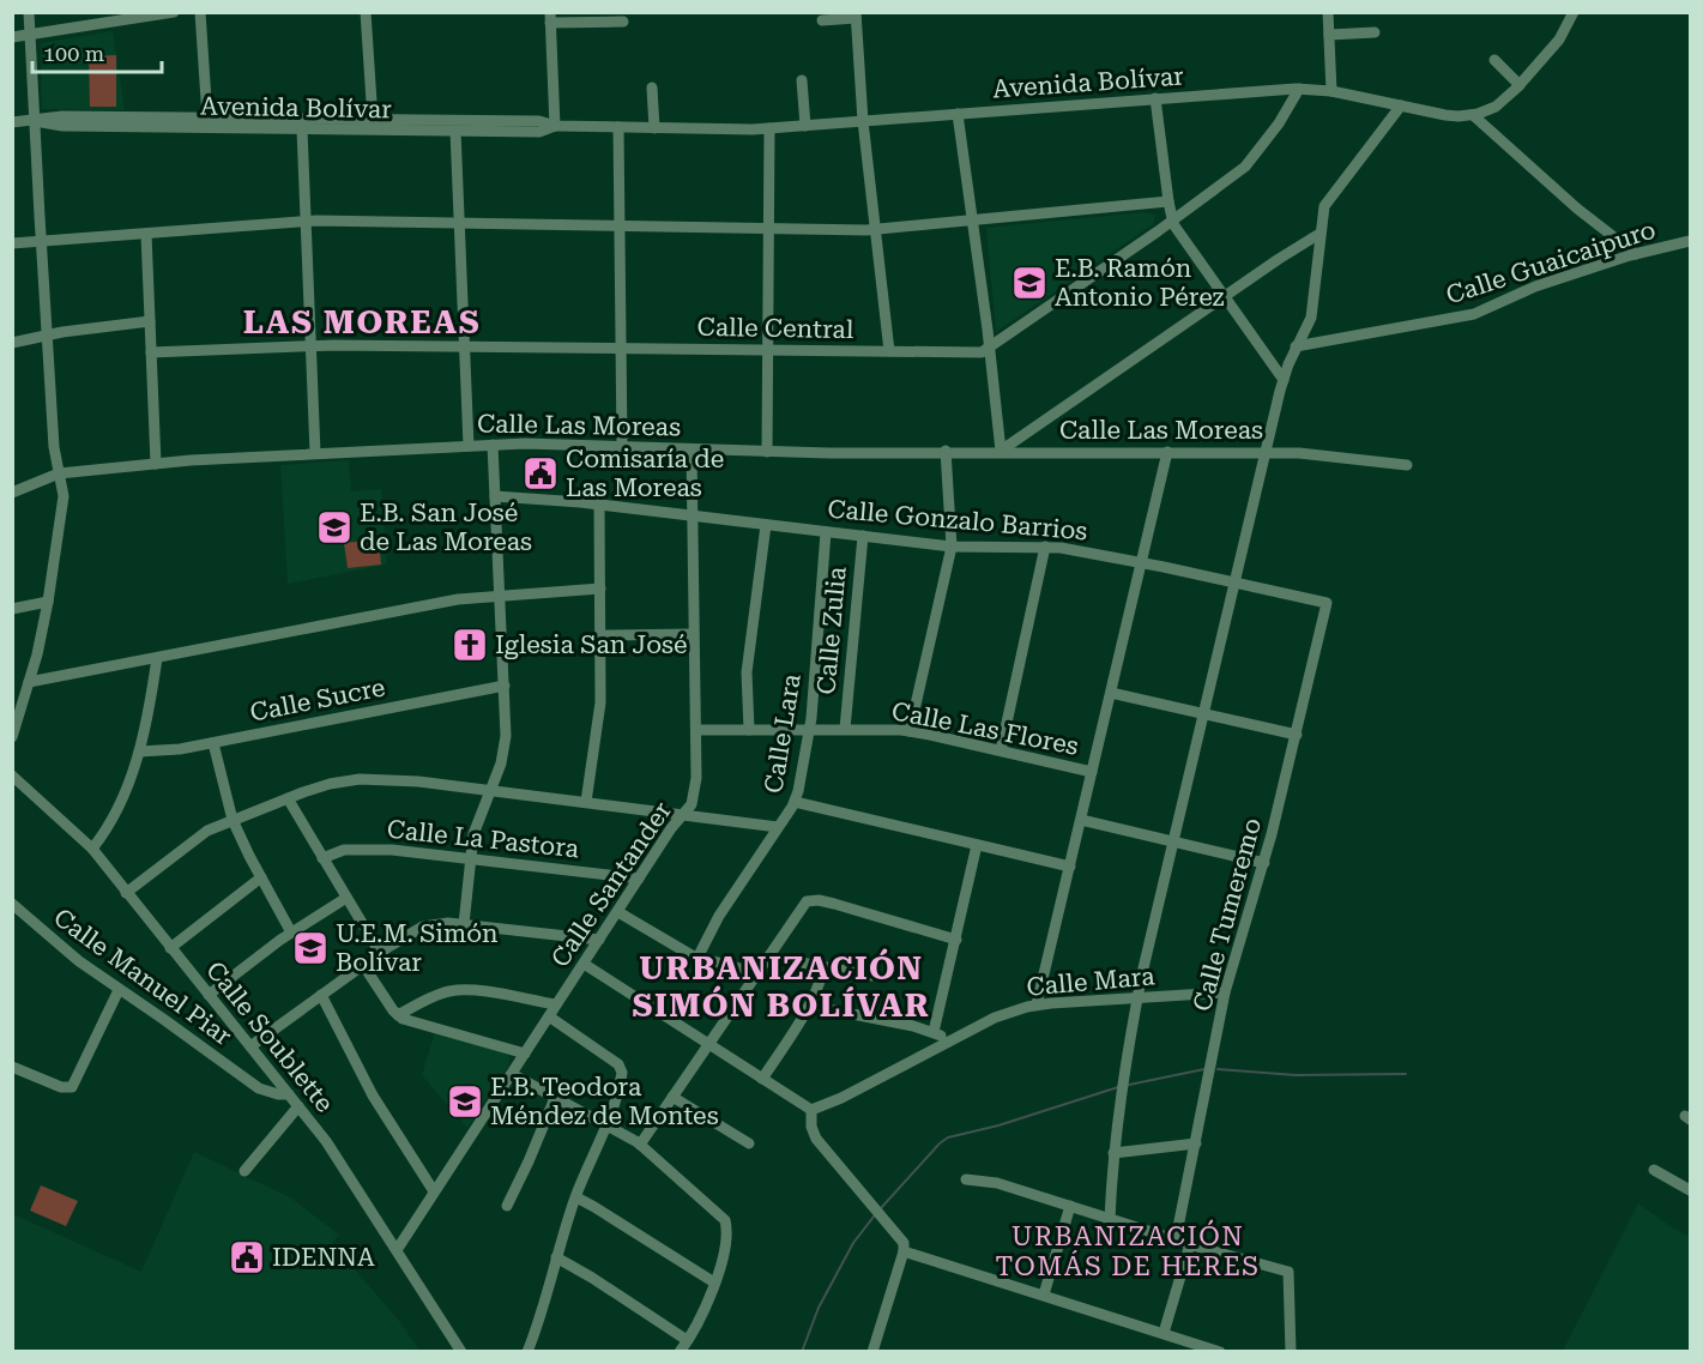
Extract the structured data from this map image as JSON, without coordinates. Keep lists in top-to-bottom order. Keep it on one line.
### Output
{"streets":{"street":["Avenida Bolívar","Calle Guaicaipuro","Calle Central","Calle Las Moreas","Calle Gonzalo Barrios","Calle Zulia","Calle Sucre","Calle Las Flores","Calle Lara","Calle La Pastora","Calle Santander","Calle Tumeremo","Calle Manuel Piar","Calle Mara","Calle Soublette"]},"crossings":[["Avenida Bolívar","Calle Central"],["Calle Las Moreas","Calle Santander"],["Calle Gonzalo Barrios","Calle Zulia"],["Calle Gonzalo Barrios","Calle Lara"],["Calle Gonzalo Barrios","Calle Santander"],["Calle Gonzalo Barrios","Calle Tumeremo"],["Calle Zulia","Calle Las Flores"],["Calle Las Flores","Calle Lara"],["Calle Las Flores","Calle Santander"],["Calle La Pastora","Calle Santander"],["Calle Santander","Calle Soublette"],["Calle Tumeremo","Calle Mara"],["Calle Manuel Piar","Calle Soublette"]],"districts":["LAS MOREAS","URBANIZACIÓN SIMÓN BOLÍVAR","URBANIZACIÓN TOMÁS DE HERES"],"places":{"school or university":["E.B. Ramón Antonio Pérez","E.B. San José de Las Moreas","U.E.M. Simón Bolívar","E.B. Teodora Méndez de Montes"],"public building":["Comisaría de Las Moreas","IDENNA"],"church":["Iglesia San José"]},"scale_bar":"100 m"}
